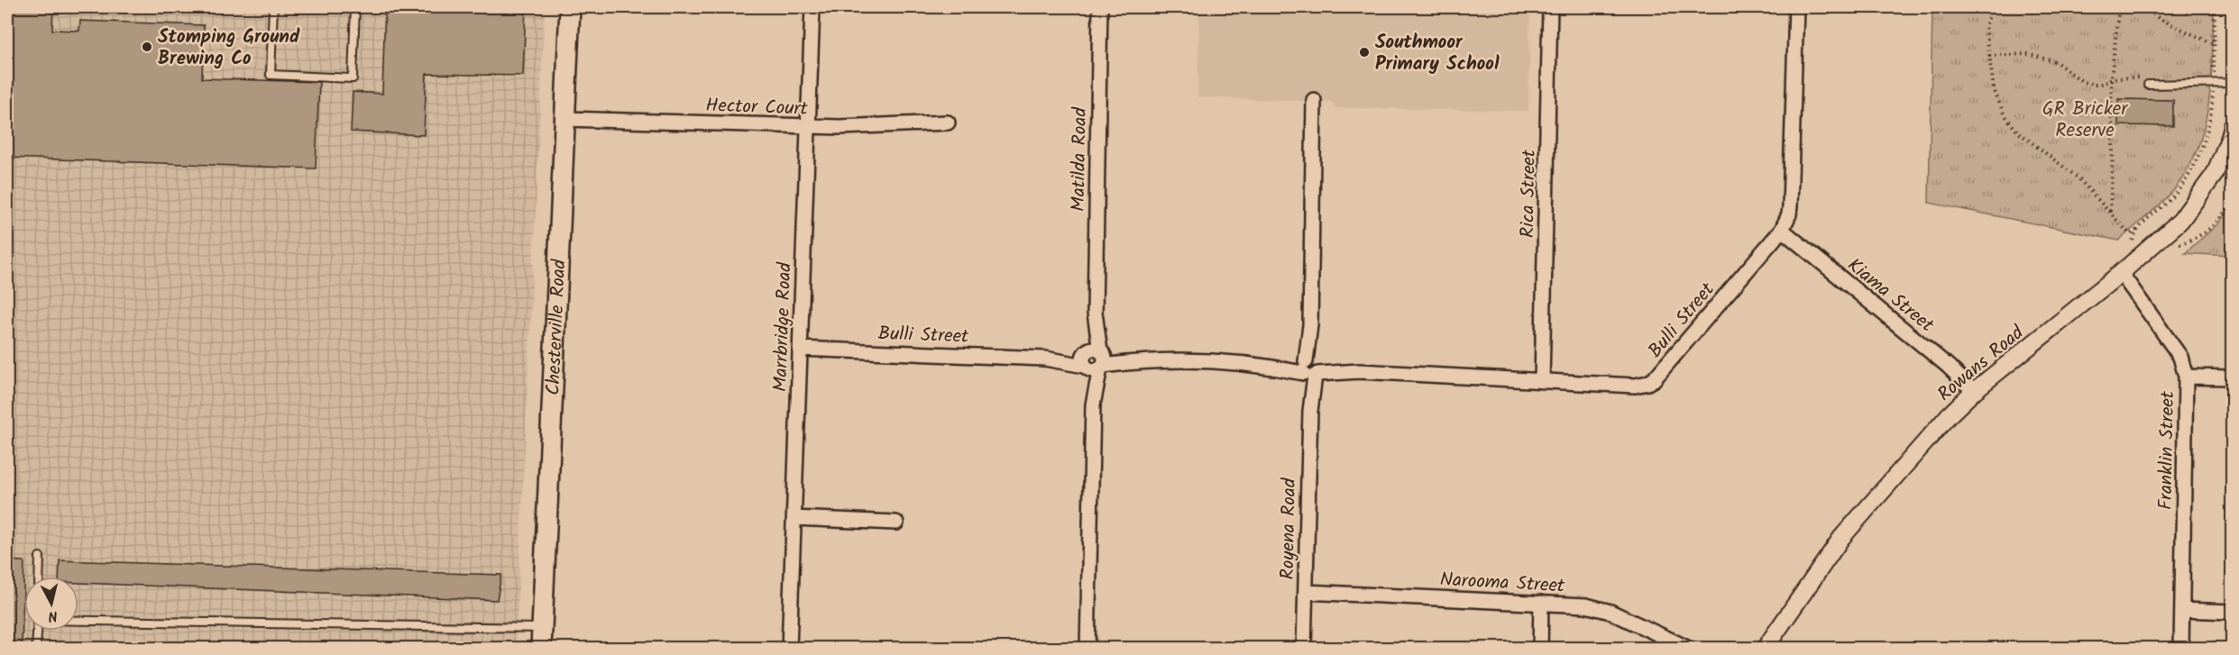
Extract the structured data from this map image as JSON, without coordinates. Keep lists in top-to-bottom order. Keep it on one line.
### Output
{"streets":{"main road":["Chesterville Road"],"street":["Hector Court","Matilda Road","Rica Street","Kiama Street","Bulli Street","Marrbridge Road","Rowans Road","Franklin Street","Royena Road","Narooma Street"]},"crossings":[["Hector Court","Marrbridge Road"],["Hector Court","Chesterville Road"],["Matilda Road","Bulli Street"],["Rica Street","Bulli Street"],["Kiama Street","Bulli Street"],["Kiama Street","Rowans Road"],["Bulli Street","Marrbridge Road"],["Bulli Street","Royena Road"],["Rowans Road","Franklin Street"],["Royena Road","Narooma Street"]],"parks":["GR Bricker Reserve"],"places":["Stomping Ground Brewing Co","Southmoor Primary School"],"north":"bottom"}
